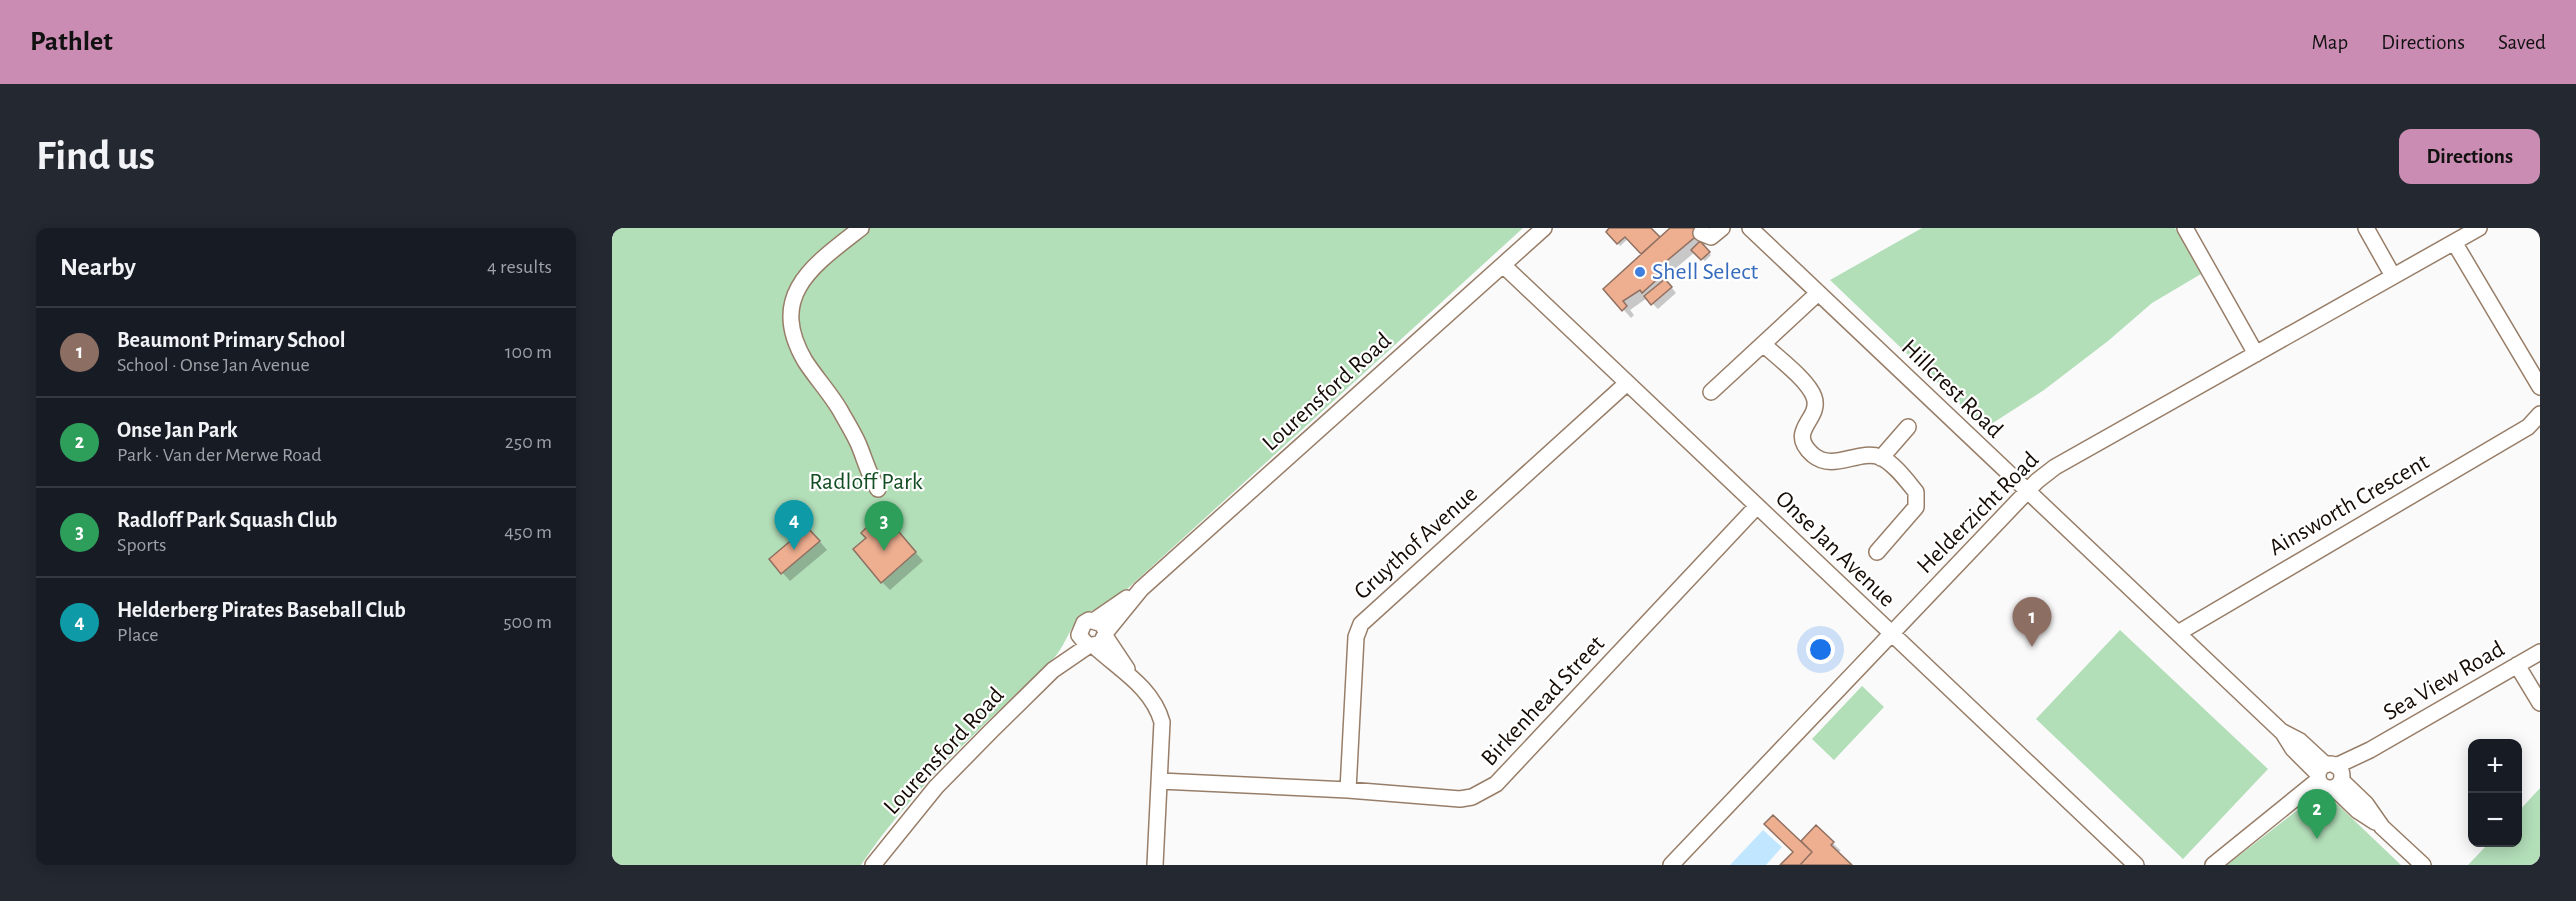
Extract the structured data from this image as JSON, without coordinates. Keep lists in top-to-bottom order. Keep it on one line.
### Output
{"streets":{"street":["Hillcrest Road","Lourensford Road","Ainsworth Crescent","Helderzicht Road","Gruythof Avenue","Onse Jan Avenue","Sea View Road","Birkenhead Street"]},"crossings":[["Hillcrest Road","Ainsworth Crescent"],["Hillcrest Road","Helderzicht Road"],["Hillcrest Road","Sea View Road"],["Lourensford Road","Onse Jan Avenue"],["Helderzicht Road","Onse Jan Avenue"],["Gruythof Avenue","Onse Jan Avenue"],["Gruythof Avenue","Birkenhead Street"],["Onse Jan Avenue","Birkenhead Street"]],"parks":["Radloff Park"],"places":["Shell Select"],"page":{"header":"Pathlet","nav":["Map","Directions","Saved"],"buttons":"Directions","title":"Find us","heading":["Nearby","4 results"],"list":[{"mark":"1","name":"Beaumont Primary School","note":"School · Onse Jan Avenue","value":"100 m"},{"mark":"2","name":"Onse Jan Park","note":"Park · Van der Merwe Road","value":"250 m"},{"mark":"3","name":"Radloff Park Squash Club","note":"Sports","value":"450 m"},{"mark":"4","name":"Helderberg Pirates Baseball Club","note":"Place","value":"500 m"}],"pins":["4","3","1","2"],"map_buttons":["+","−"]}}
